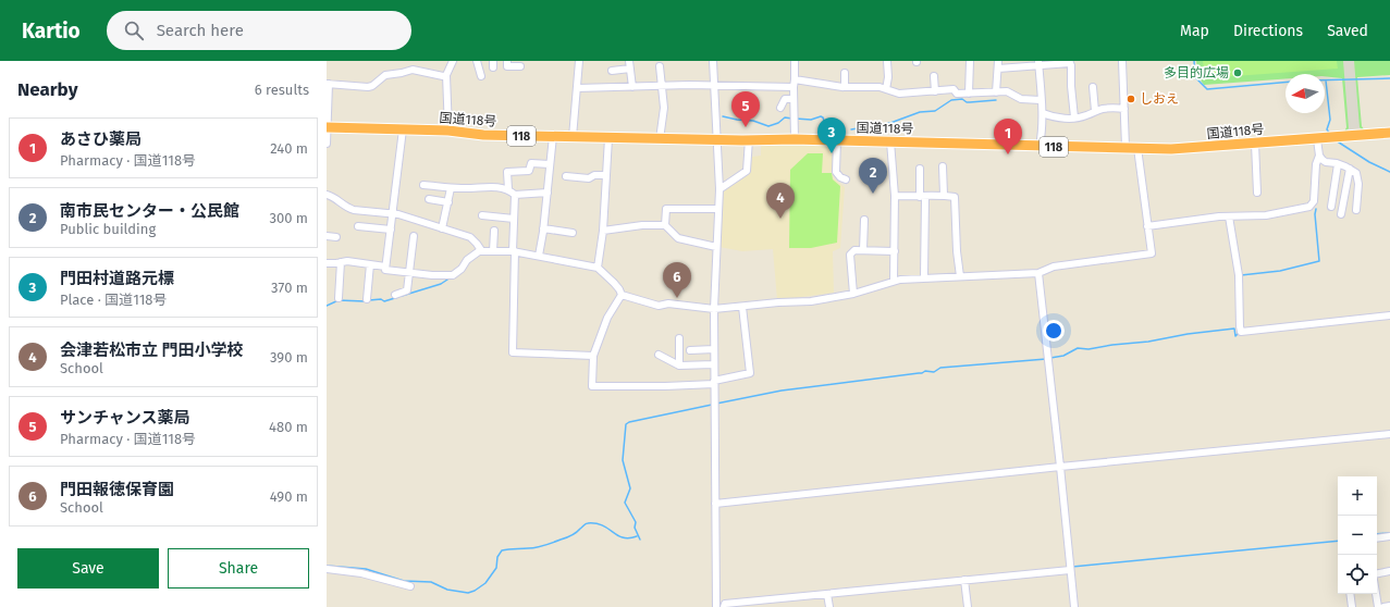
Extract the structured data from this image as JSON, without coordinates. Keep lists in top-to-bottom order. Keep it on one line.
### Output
{"streets":{"highway":["国道118号","118"]},"places":["多目的広場","しおえ"],"north":"left","page":{"header":"Kartio","search":"Search here","nav":["Map","Directions","Saved"],"heading":["Nearby","6 results"],"pins":["5","3","1","2","4","6"],"list":[{"mark":"1","name":"あさひ薬局","note":"Pharmacy · 国道118号","value":"240 m"},{"mark":"2","name":"南市民センター・公民館","note":"Public building","value":"300 m"},{"mark":"3","name":"門田村道路元標","note":"Place · 国道118号","value":"370 m"},{"mark":"4","name":"会津若松市立 門田小学校","note":"School","value":"390 m"},{"mark":"5","name":"サンチャンス薬局","note":"Pharmacy · 国道118号","value":"480 m"},{"mark":"6","name":"門田報徳保育園","note":"School","value":"490 m"}],"map_buttons":["+","−"],"buttons":["Save","Share"]}}
